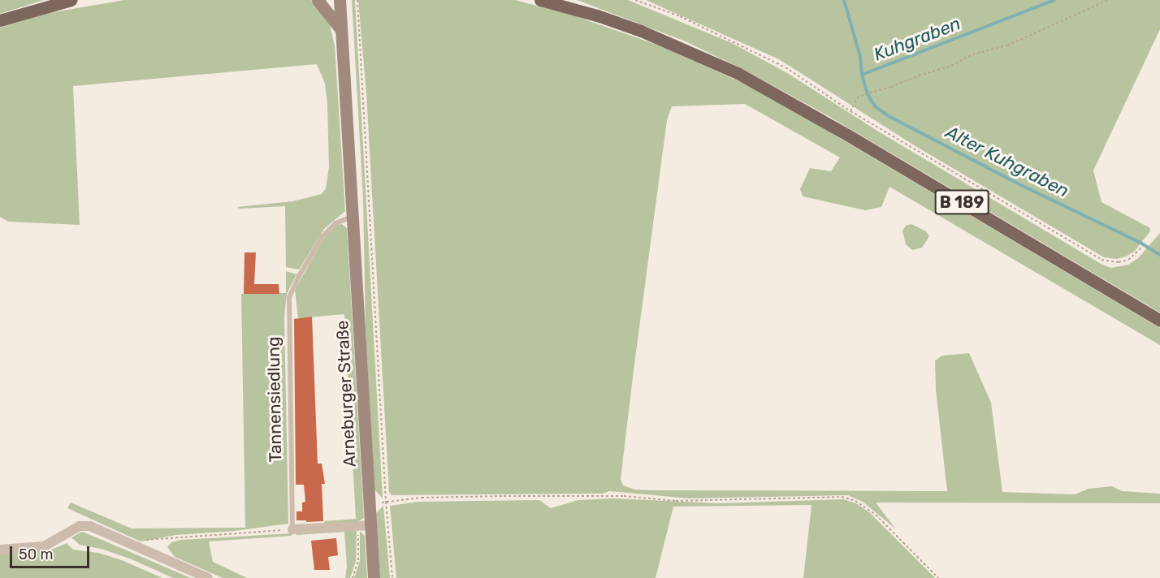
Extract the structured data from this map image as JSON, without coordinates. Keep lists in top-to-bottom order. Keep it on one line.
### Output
{"streets":{"main road":["B 189","Arneburger Straße"],"lane":["Tannensiedlung"]},"crossings":[["Arneburger Straße","Tannensiedlung"]],"water":["Kuhgraben","Alter Kuhgraben"],"scale_bar":"50 m"}
